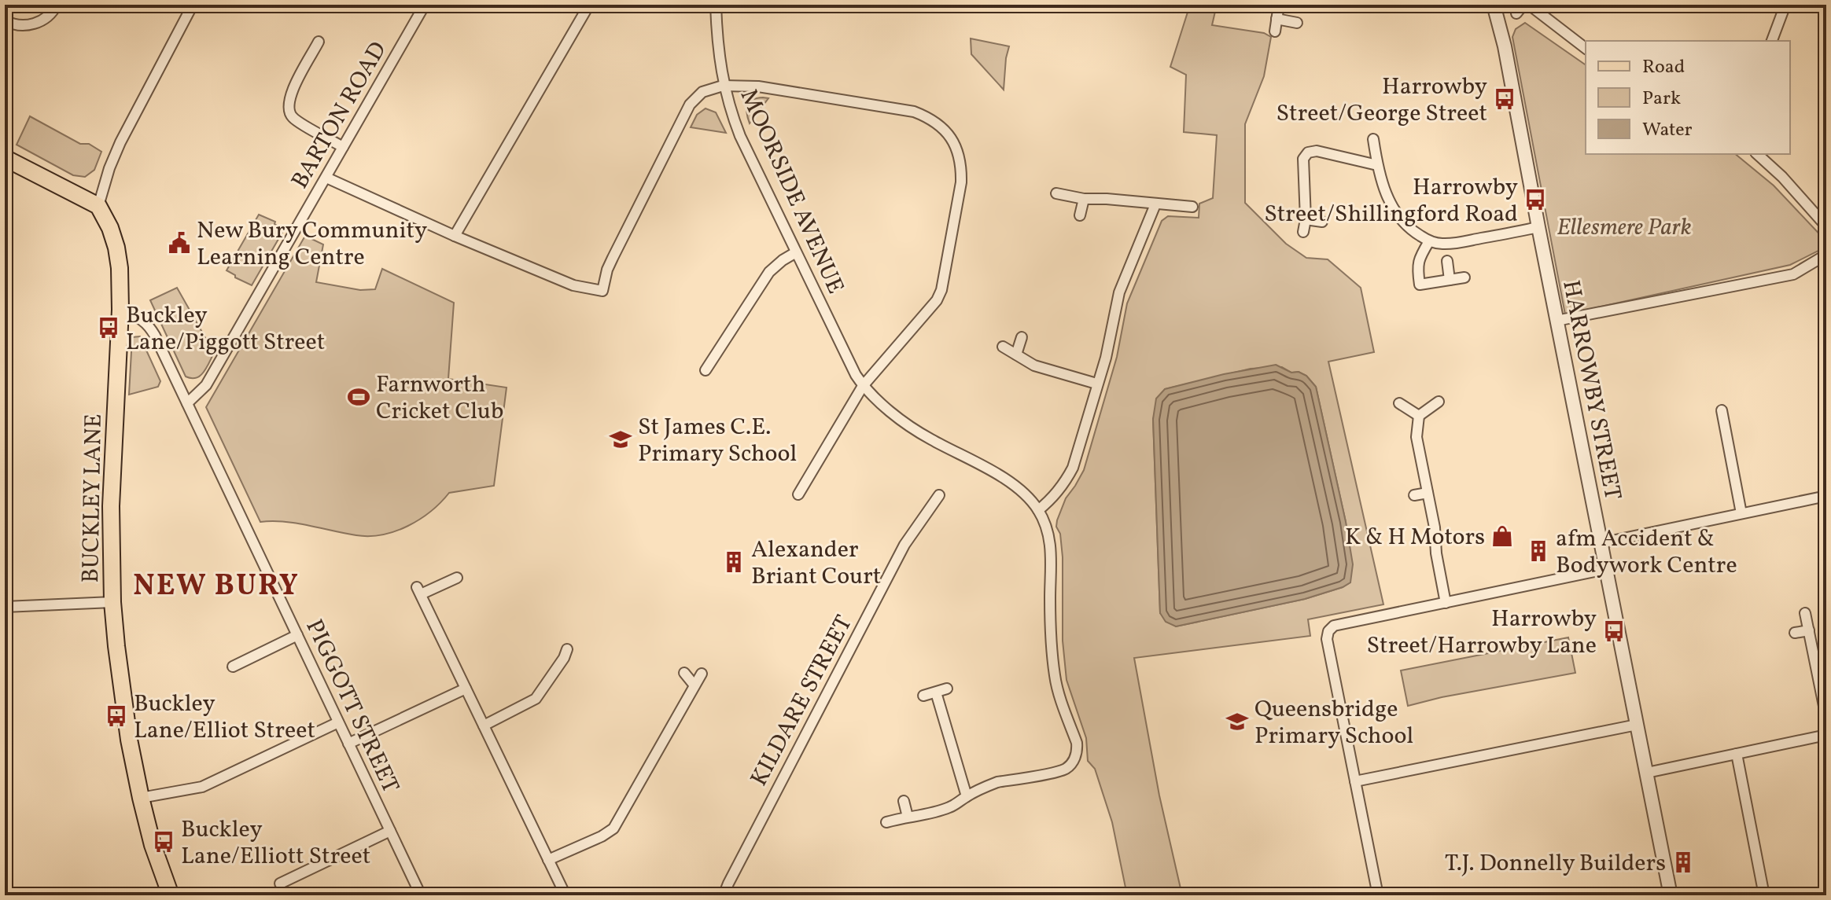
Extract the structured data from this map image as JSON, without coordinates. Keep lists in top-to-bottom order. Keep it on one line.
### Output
{"streets":{"main road":["BUCKLEY LANE"],"street":["BARTON ROAD","MOORSIDE AVENUE","HARROWBY STREET","KILDARE STREET","PIGGOTT STREET"]},"crossings":[["BARTON ROAD","PIGGOTT STREET"],["BUCKLEY LANE","PIGGOTT STREET"]],"districts":["NEW BURY"],"parks":["Ellesmere Park"],"places":{"bus stop":["Harrowby Street/George Street","Harrowby Street/Shillingford Road","Buckley Lane/Piggott Street","Harrowby Street/Harrowby Lane","Buckley Lane/Elliot Street","Buckley Lane/Elliott Street"],"public building":["New Bury Community Learning Centre"],"sports":["Farnworth Cricket Club"],"school or university":["St James C.E. Primary School","Queensbridge Primary School"],"shop":["K & H Motors"],"building":["afm Accident & Bodywork Centre","Alexander Briant Court","T.J. Donnelly Builders"]},"legend":["Road","Park","Water"]}
